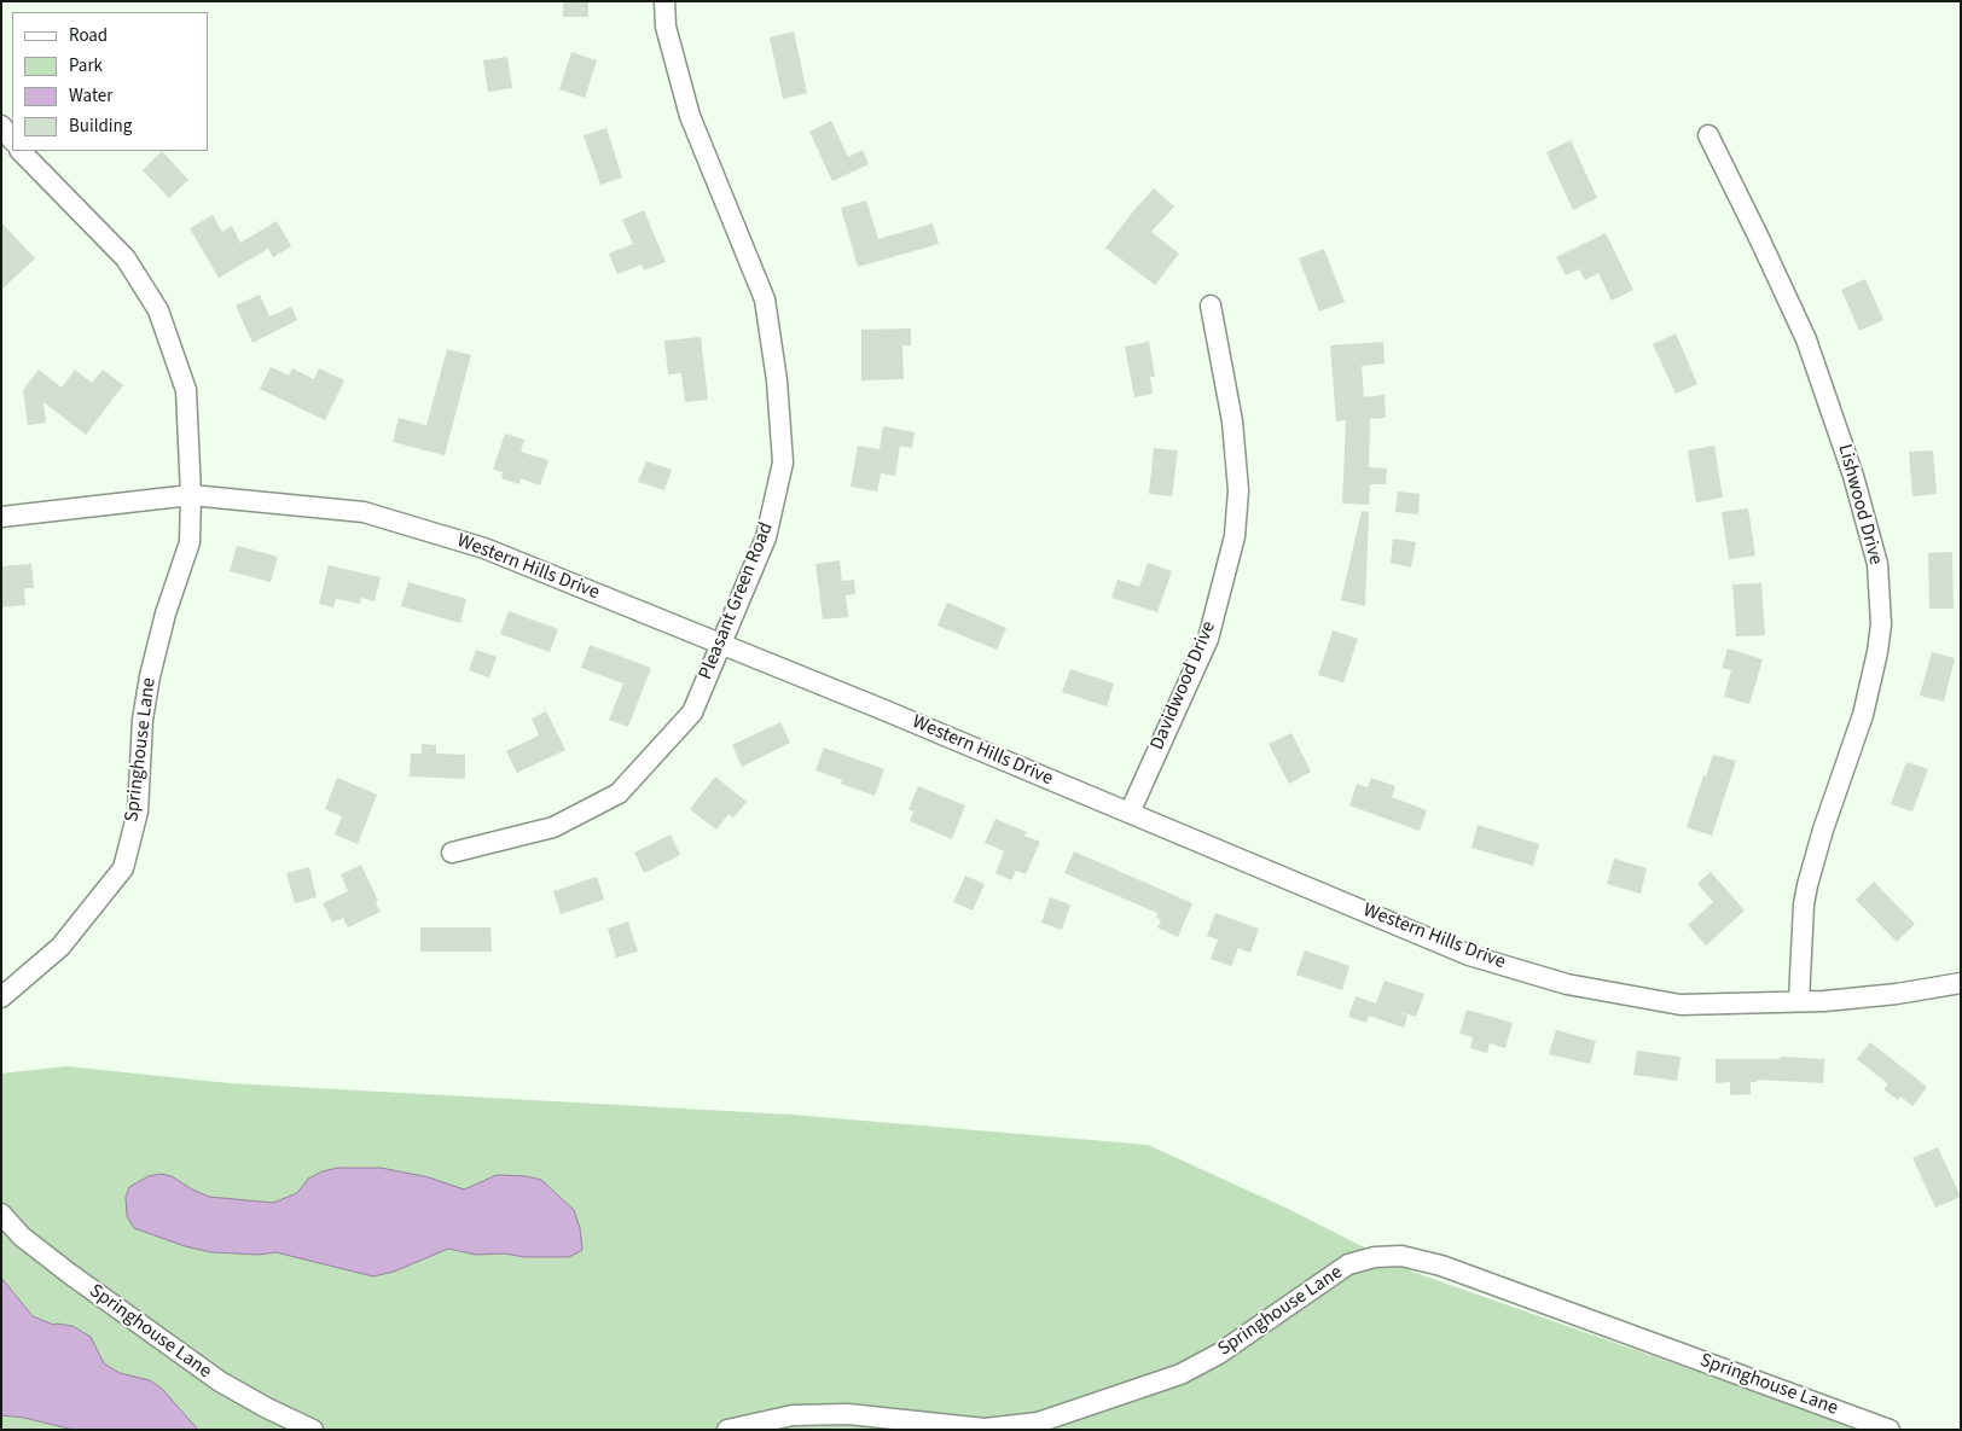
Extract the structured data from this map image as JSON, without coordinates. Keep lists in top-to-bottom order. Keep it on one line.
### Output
{"streets":{"street":["Lishwood Drive","Western Hills Drive","Pleasant Green Road","Davidwood Drive","Springhouse Lane"]},"crossings":[["Lishwood Drive","Western Hills Drive"],["Western Hills Drive","Pleasant Green Road"],["Western Hills Drive","Davidwood Drive"],["Western Hills Drive","Springhouse Lane"]],"legend":["Road","Park","Water","Building"]}
